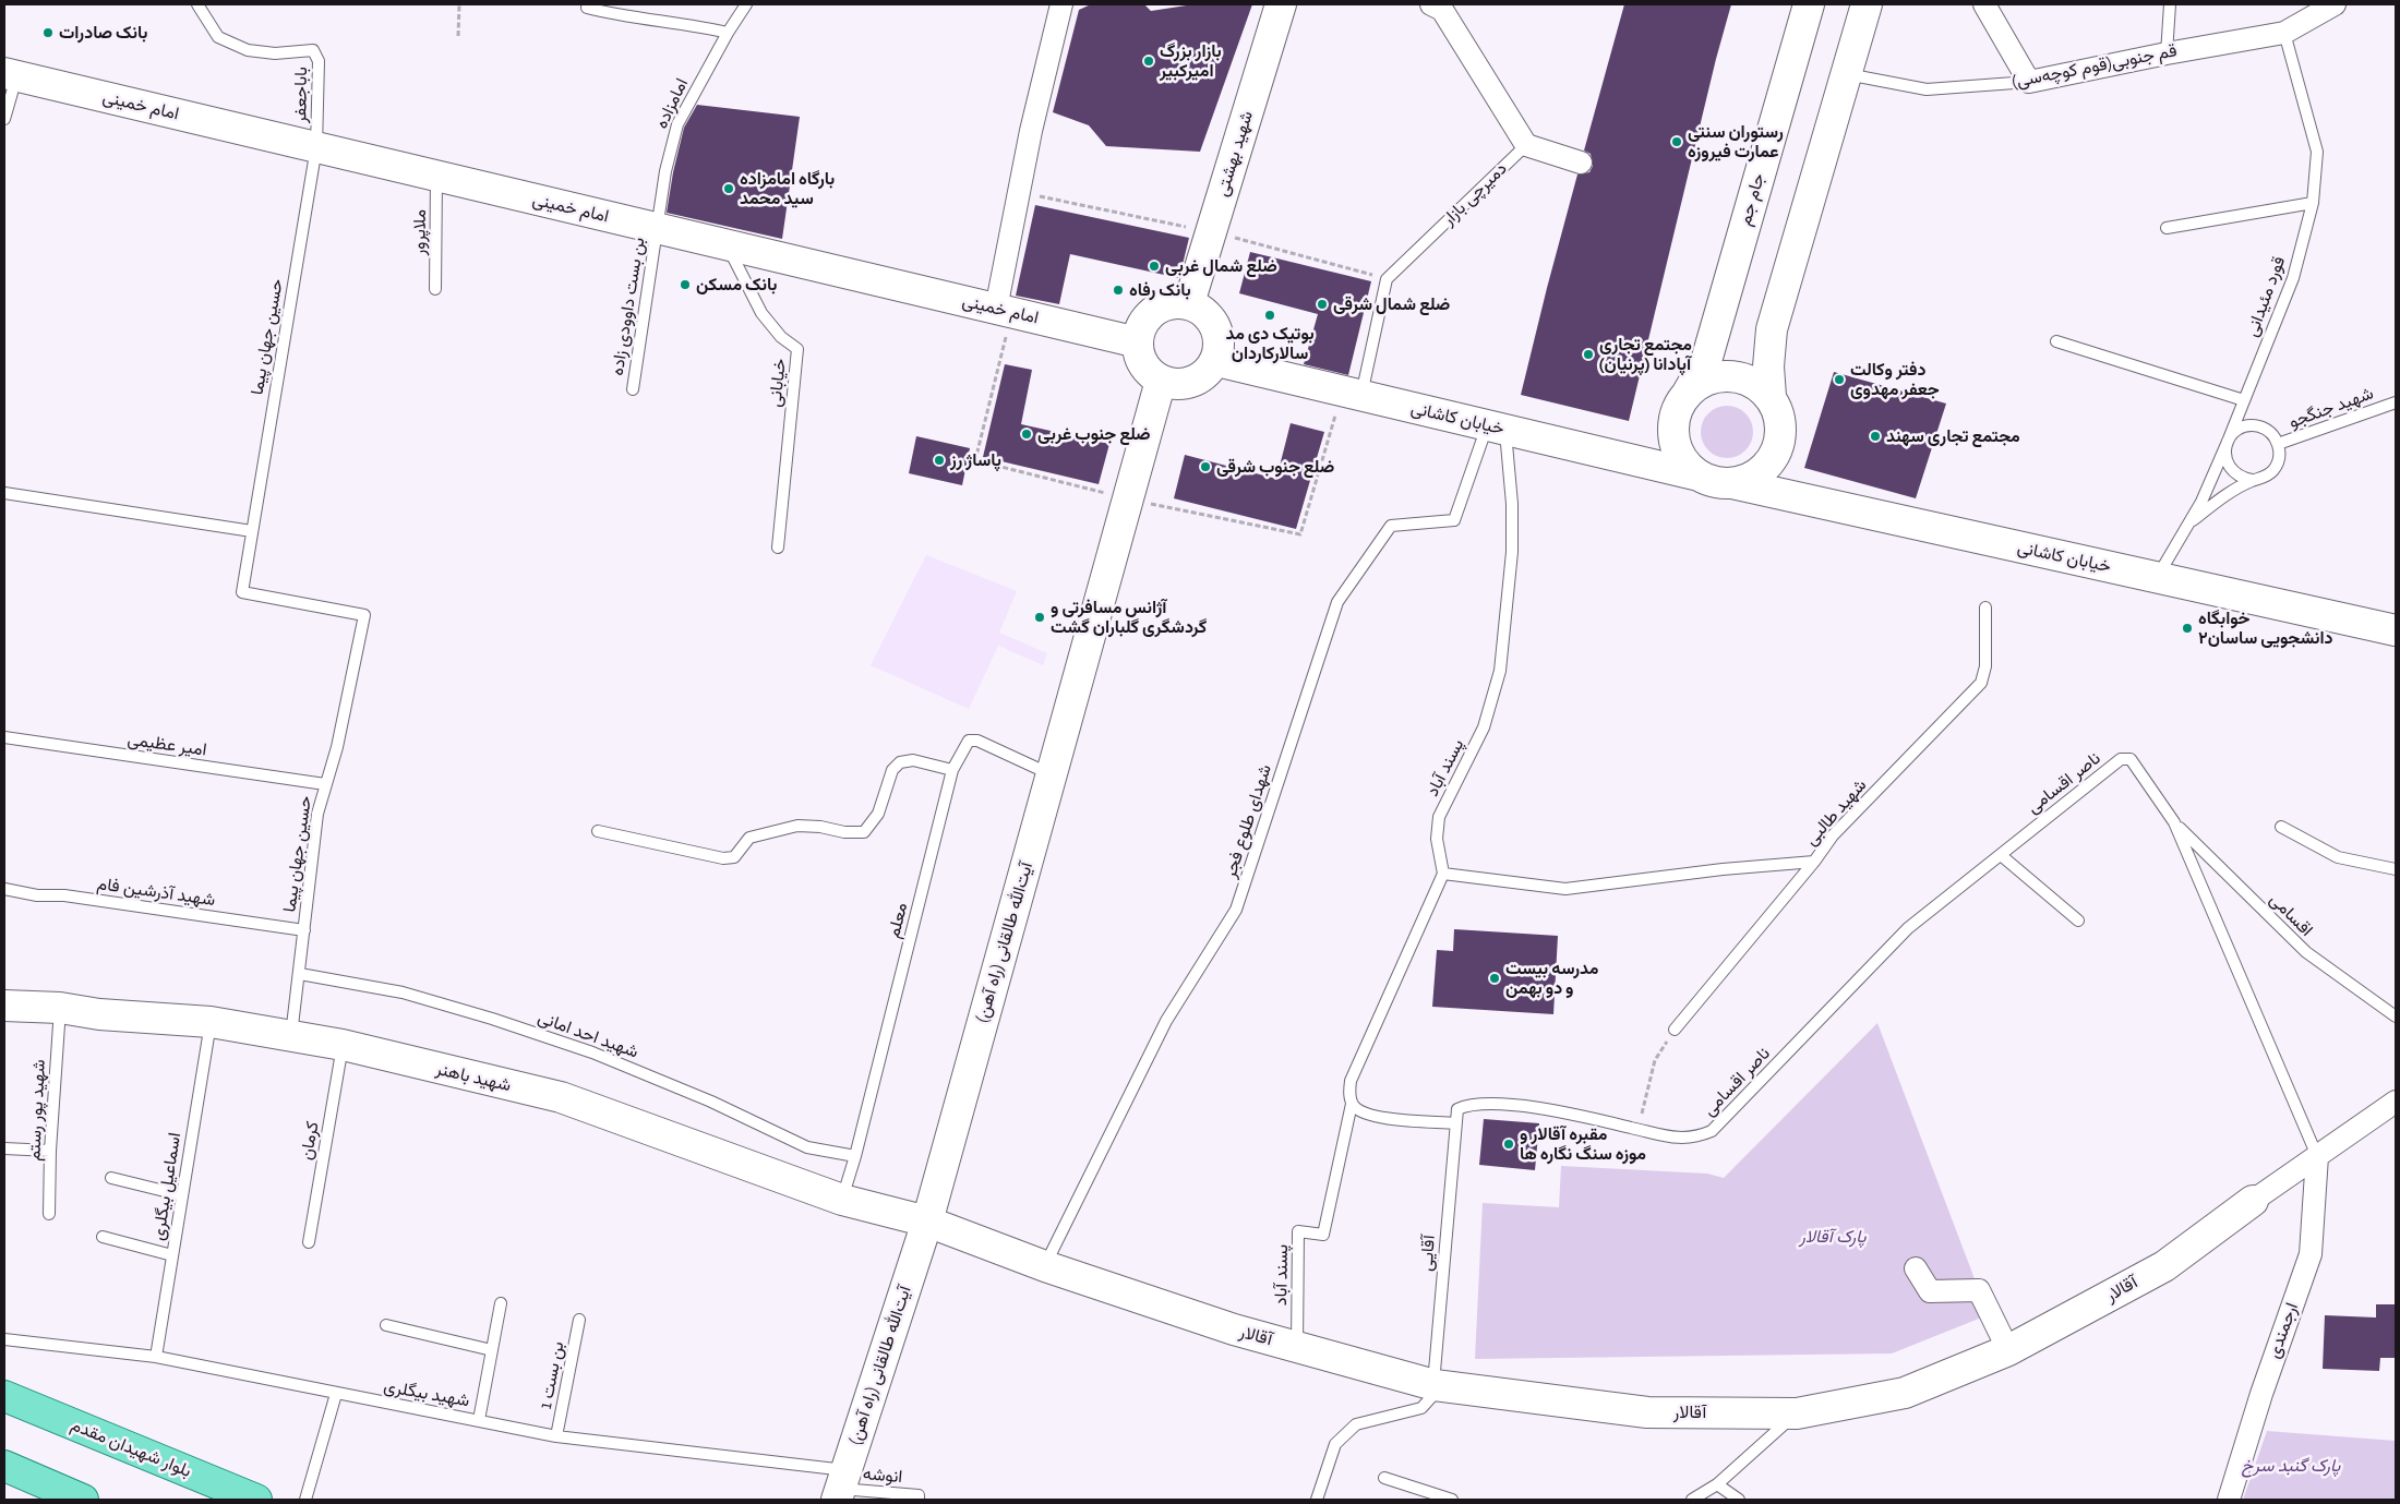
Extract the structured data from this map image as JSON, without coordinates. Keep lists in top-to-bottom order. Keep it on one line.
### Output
{"streets":{"main road":["بلوار شهیدان مقدم"],"street":["قم جنوبی(قوم کوچه‌سی)","امام خمینی","شهید بهشتی","جام جم","خیابان کاشانی","(راه آهن) آیت‌الله طالقانی","شهید باهنر","آقالار","ارجمندی"],"lane":["باباجعفر","امامزاده","دمیرچی بازار","ملاپرور","قورد مئیدانی","بن بست داوودی زاده","حسین جهان پیما","خیابانی","شهید جنگجو","امیر عظیمی","پسند آباد","ناصر اقسامی","شهید طالبی","شهدای طلوع فجر","شهید آذرشین فام","اقسامی","معلم","شهید احد امانی","شهید پور رستم","کرمان","اسماعیل بیگلری","آقایی","بن بست 1","شهید بیگلری","انوشه"]},"crossings":[["قم جنوبی(قوم کوچه‌سی)","قورد مئیدانی"],["باباجعفر","امام خمینی"],["باباجعفر","حسین جهان پیما"],["امامزاده","امام خمینی"],["امامزاده","بن بست داوودی زاده"],["امام خمینی","شهید بهشتی"],["امام خمینی","ملاپرور"],["امام خمینی","بن بست داوودی زاده"],["امام خمینی","حسین جهان پیما"],["امام خمینی","خیابانی"],["امام خمینی","خیابان کاشانی"],["امام خمینی","(راه آهن) آیت‌الله طالقانی"],["شهید بهشتی","خیابان کاشانی"],["شهید بهشتی","(راه آهن) آیت‌الله طالقانی"],["جام جم","خیابان کاشانی"],["قورد مئیدانی","شهید جنگجو"],["قورد مئیدانی","خیابان کاشانی"],["حسین جهان پیما","امیر عظیمی"],["حسین جهان پیما","شهید آذرشین فام"],["حسین جهان پیما","شهید احد امانی"],["حسین جهان پیما","شهید باهنر"],["خیابان کاشانی","پسند آباد"],["خیابان کاشانی","شهدای طلوع فجر"],["خیابان کاشانی","(راه آهن) آیت‌الله طالقانی"],["پسند آباد","شهدای طلوع فجر"],["پسند آباد","آقالار"],["ناصر اقسامی","اقسامی"],["ناصر اقسامی","آقالار"],["ناصر اقسامی","ارجمندی"],["شهدای طلوع فجر","آقالار"],["معلم","(راه آهن) آیت‌الله طالقانی"],["معلم","شهید احد امانی"],["معلم","شهید باهنر"],["(راه آهن) آیت‌الله طالقانی","شهید باهنر"],["(راه آهن) آیت‌الله طالقانی","آقالار"],["(راه آهن) آیت‌الله طالقانی","شهید بیگلری"],["(راه آهن) آیت‌الله طالقانی","انوشه"],["شهید باهنر","شهید پور رستم"],["شهید باهنر","کرمان"],["شهید باهنر","اسماعیل بیگلری"],["شهید باهنر","آقالار"],["اسماعیل بیگلری","شهید بیگلری"],["آقایی","آقالار"],["آقالار","ارجمندی"],["بن بست 1","شهید بیگلری"],["شهید بیگلری","انوشه"]],"parks":["پارک آقالار","پارک گنبد سرخ"],"places":["بانک صادرات","بازار بزرگ امیرکبیر","رستوران سنتی عمارت فیروزه","بارگاه امامزاده سید محمد","ضلع شمال غربی","بانک مسکن","بانک رفاه","ضلع شمال شرقی","بوتیک دی مد سالارکاردان","مجتمع تجاری آپادانا (پرنیان)","دفتر وکالت جعفر مهدوی","ضلع جنوب غربی","مجتمع تجاری سهند","پاساژ رز","ضلع جنوب شرقی","آژانس مسافرتی و گردشگری گلباران گشت","خوابگاه دانشجویی ساسان۲","مدرسه بیست و دو بهمن","مقبره آقالار و موزه سنگ نگاره ها"]}
